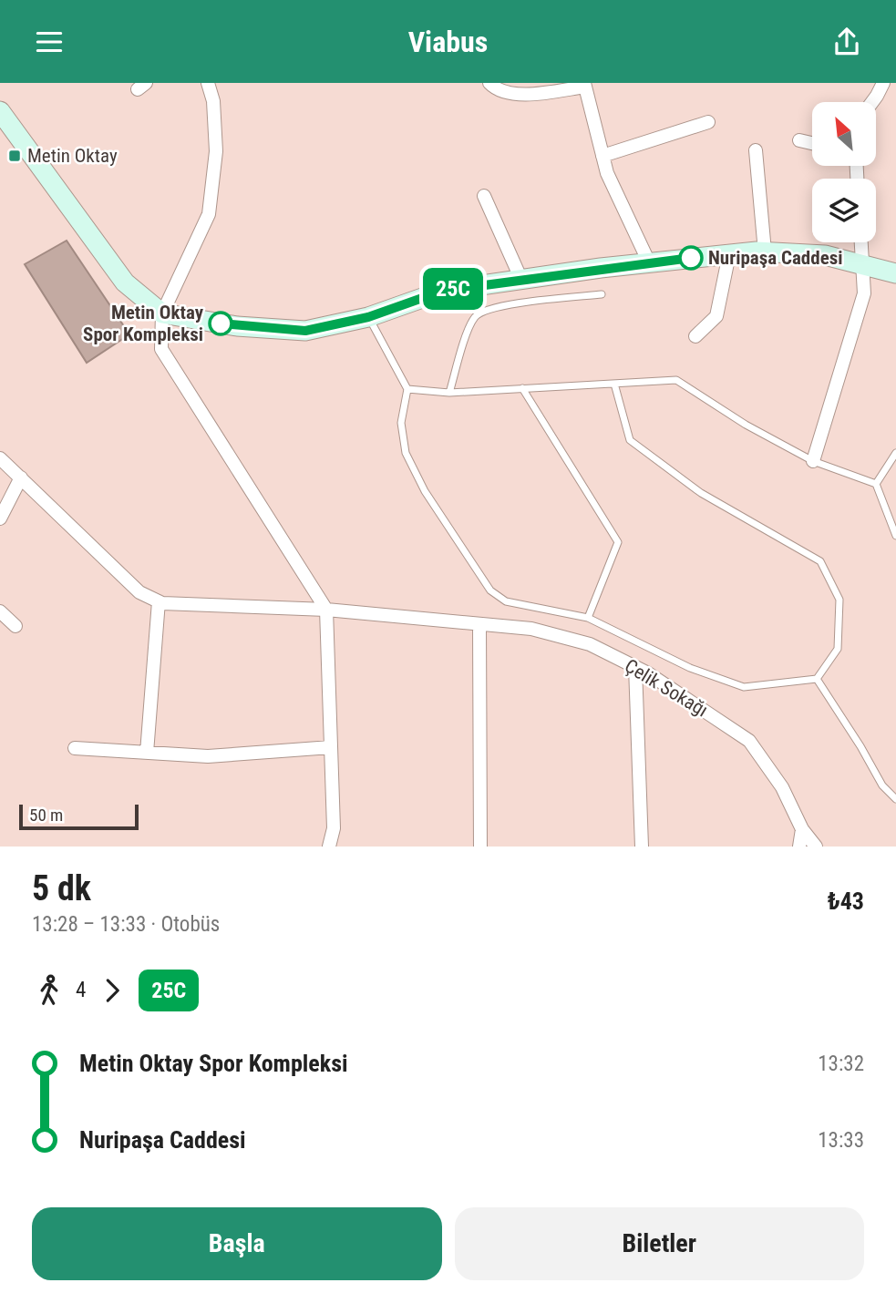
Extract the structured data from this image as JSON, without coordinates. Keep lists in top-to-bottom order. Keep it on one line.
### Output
{"streets":{"street":["Çelik Sokağı"]},"places":{"transit":["Metin Oktay"],"other":["Nuripaşa Caddesi","Metin Oktay Spor Kompleksi"]},"lines":["bus line 25C"],"scale_bar":"50 m","north":"top left","page":{"header":"Viabus","on_map":"25C","scale":"50 m","heading":["5 dk","13:28 – 13:33 · Otobüs","₺43"],"legs":["4","25C"],"list":[{"name":"Metin Oktay Spor Kompleksi","value":"13:32"},{"name":"Nuripaşa Caddesi","value":"13:33"}],"buttons":["Başla","Biletler"]}}
